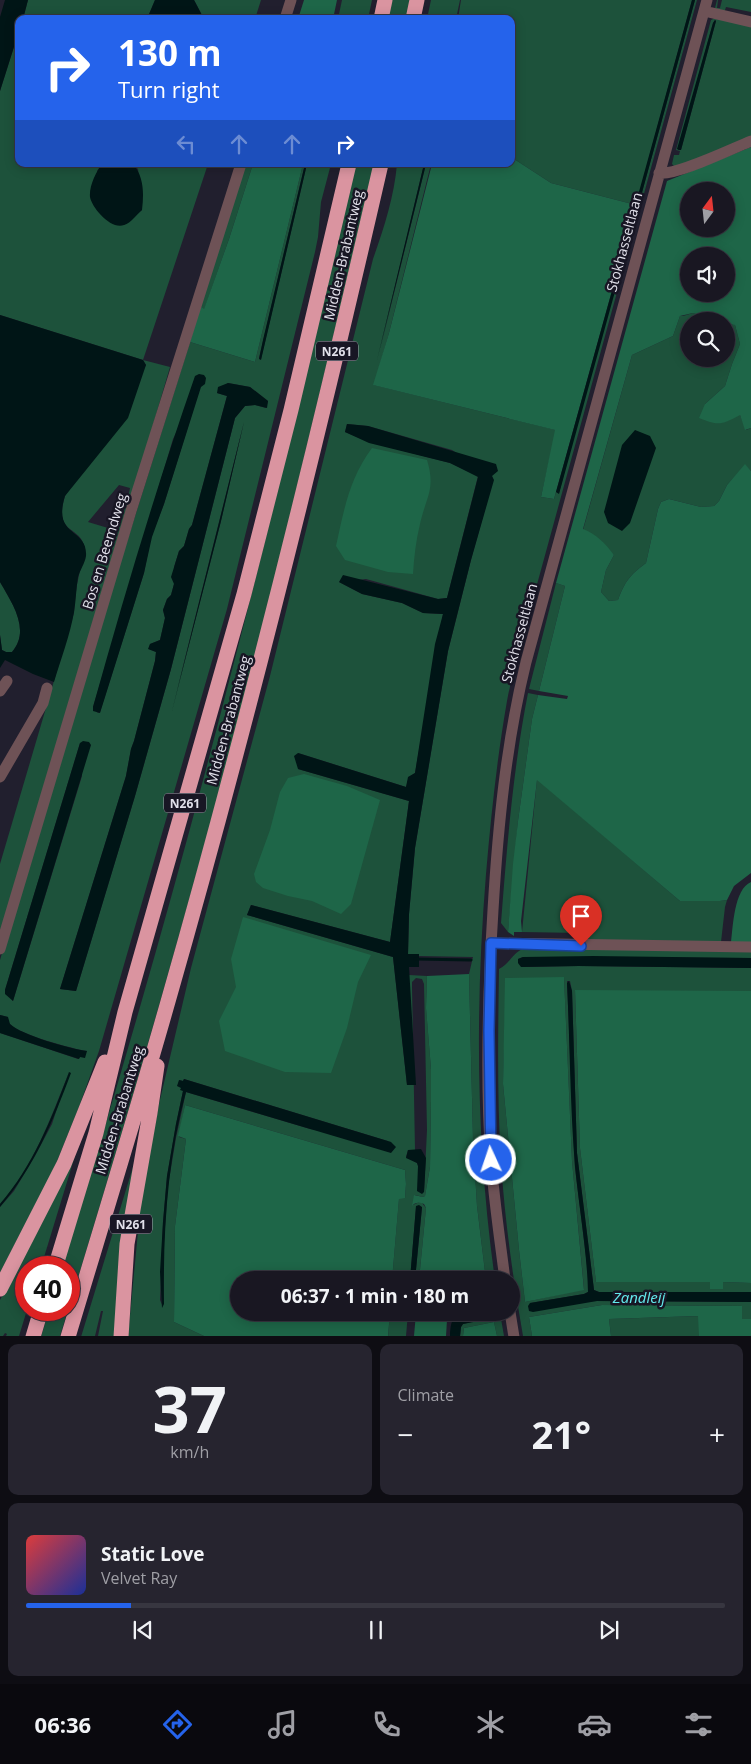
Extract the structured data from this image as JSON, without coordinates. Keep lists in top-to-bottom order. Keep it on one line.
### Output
{"streets":{"highway":["Midden-Brabantweg","N261"],"street":["Stokhasseltlaan","Bos en Beemdweg"]},"crossings":[["Midden-Brabantweg","N261"]],"water":["Zandleij"],"north":"top","page":{"turn":["130 m","Turn right"],"limit":"40","trip":"06:37 · 1 min · 180 m","tile":[["37","km/h"],"Climate"],"heat":["−","21°","+"],"song":["Static Love","Velvet Ray"],"tabs":"06:36"}}
